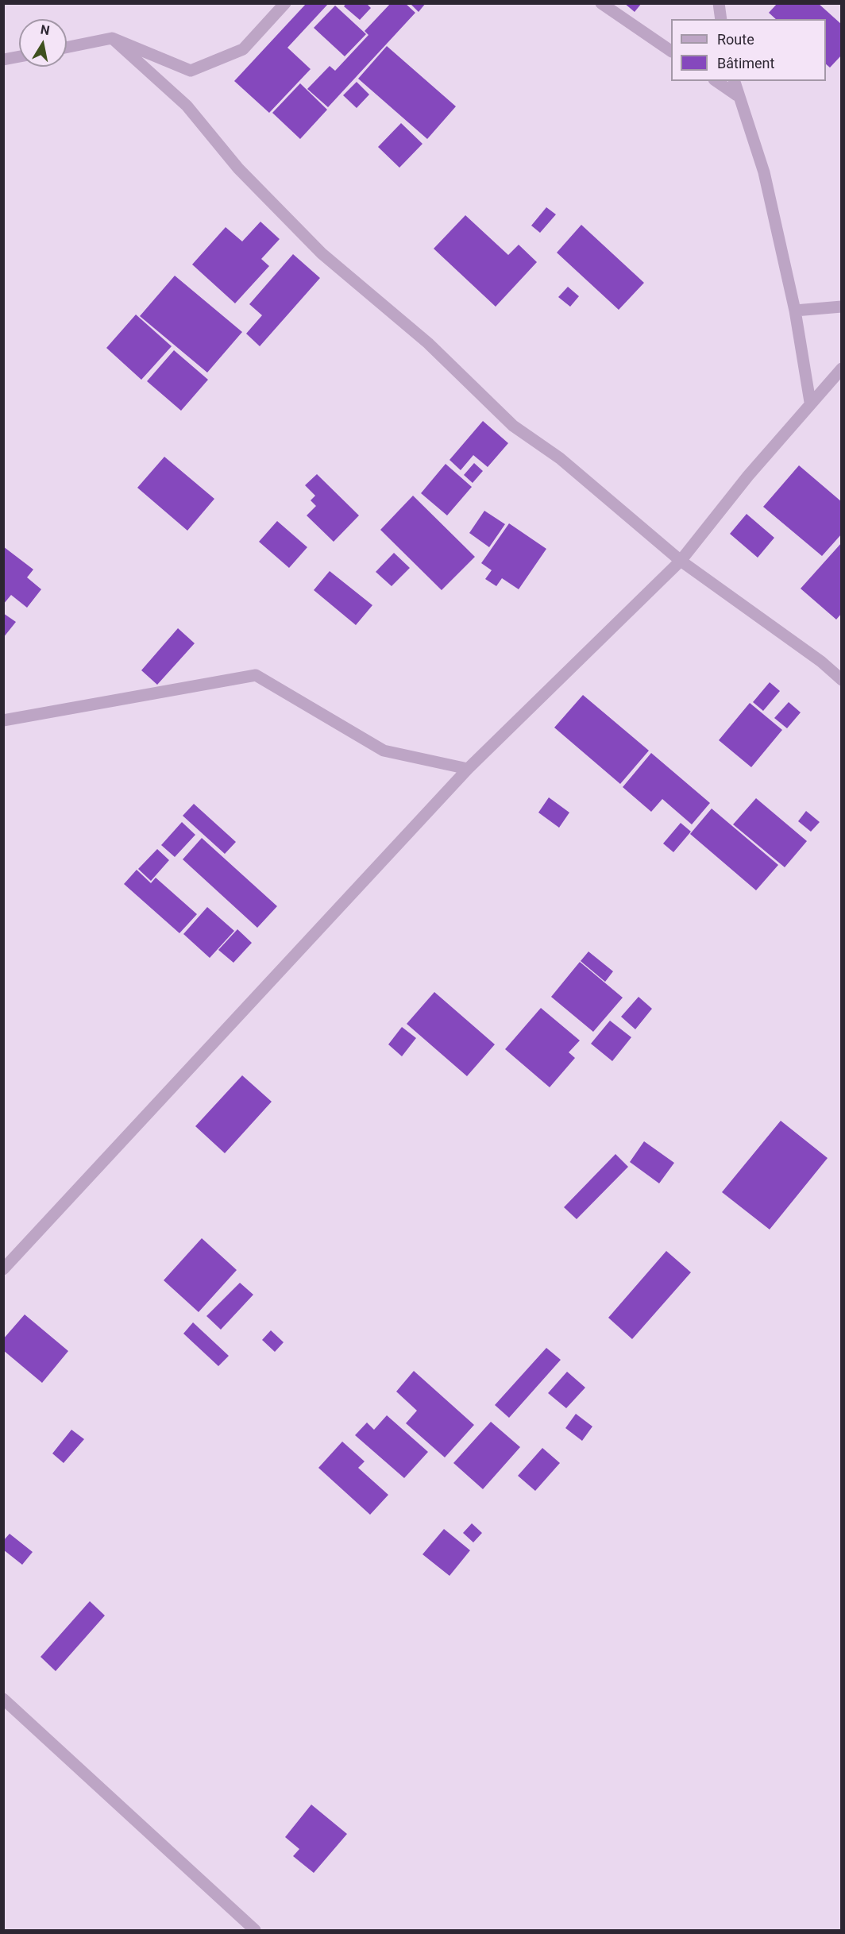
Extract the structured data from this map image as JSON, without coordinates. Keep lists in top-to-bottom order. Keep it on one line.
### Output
{"legend":["Route","Bâtiment"],"north":"top"}
